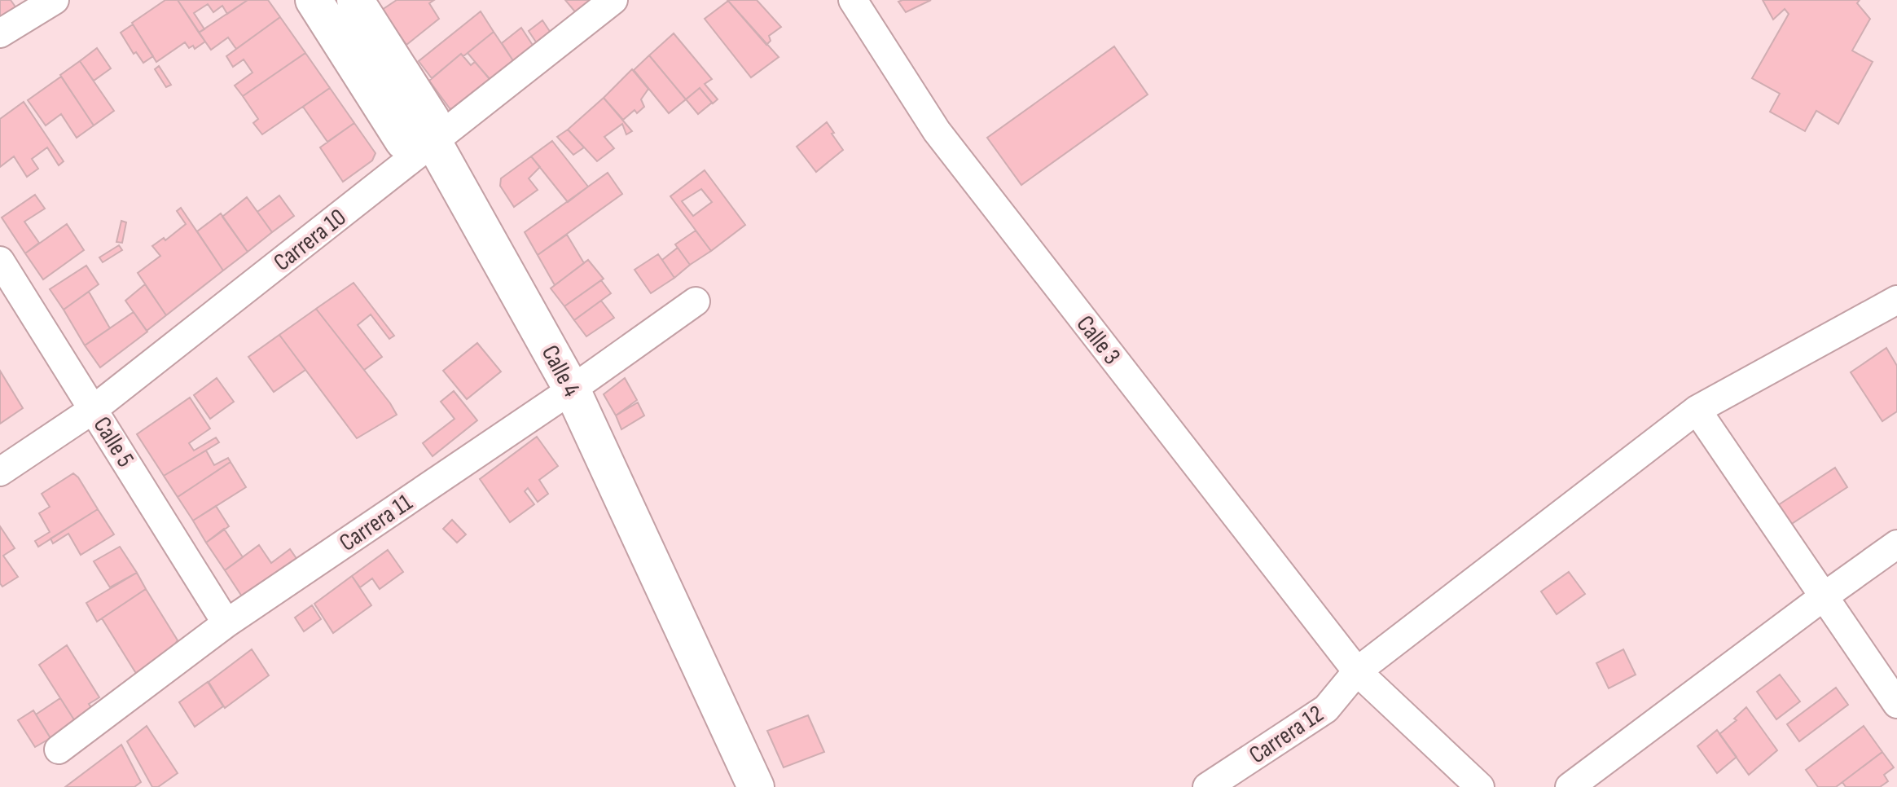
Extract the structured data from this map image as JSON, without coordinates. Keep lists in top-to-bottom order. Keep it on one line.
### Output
{"streets":{"street":["Carrera 10","Calle 3","Calle 4","Calle 5","Carrera 11","Carrera 12"]},"crossings":[["Carrera 10","Calle 4"],["Carrera 10","Calle 5"],["Calle 3","Carrera 12"],["Calle 4","Carrera 11"],["Calle 5","Carrera 11"]]}
